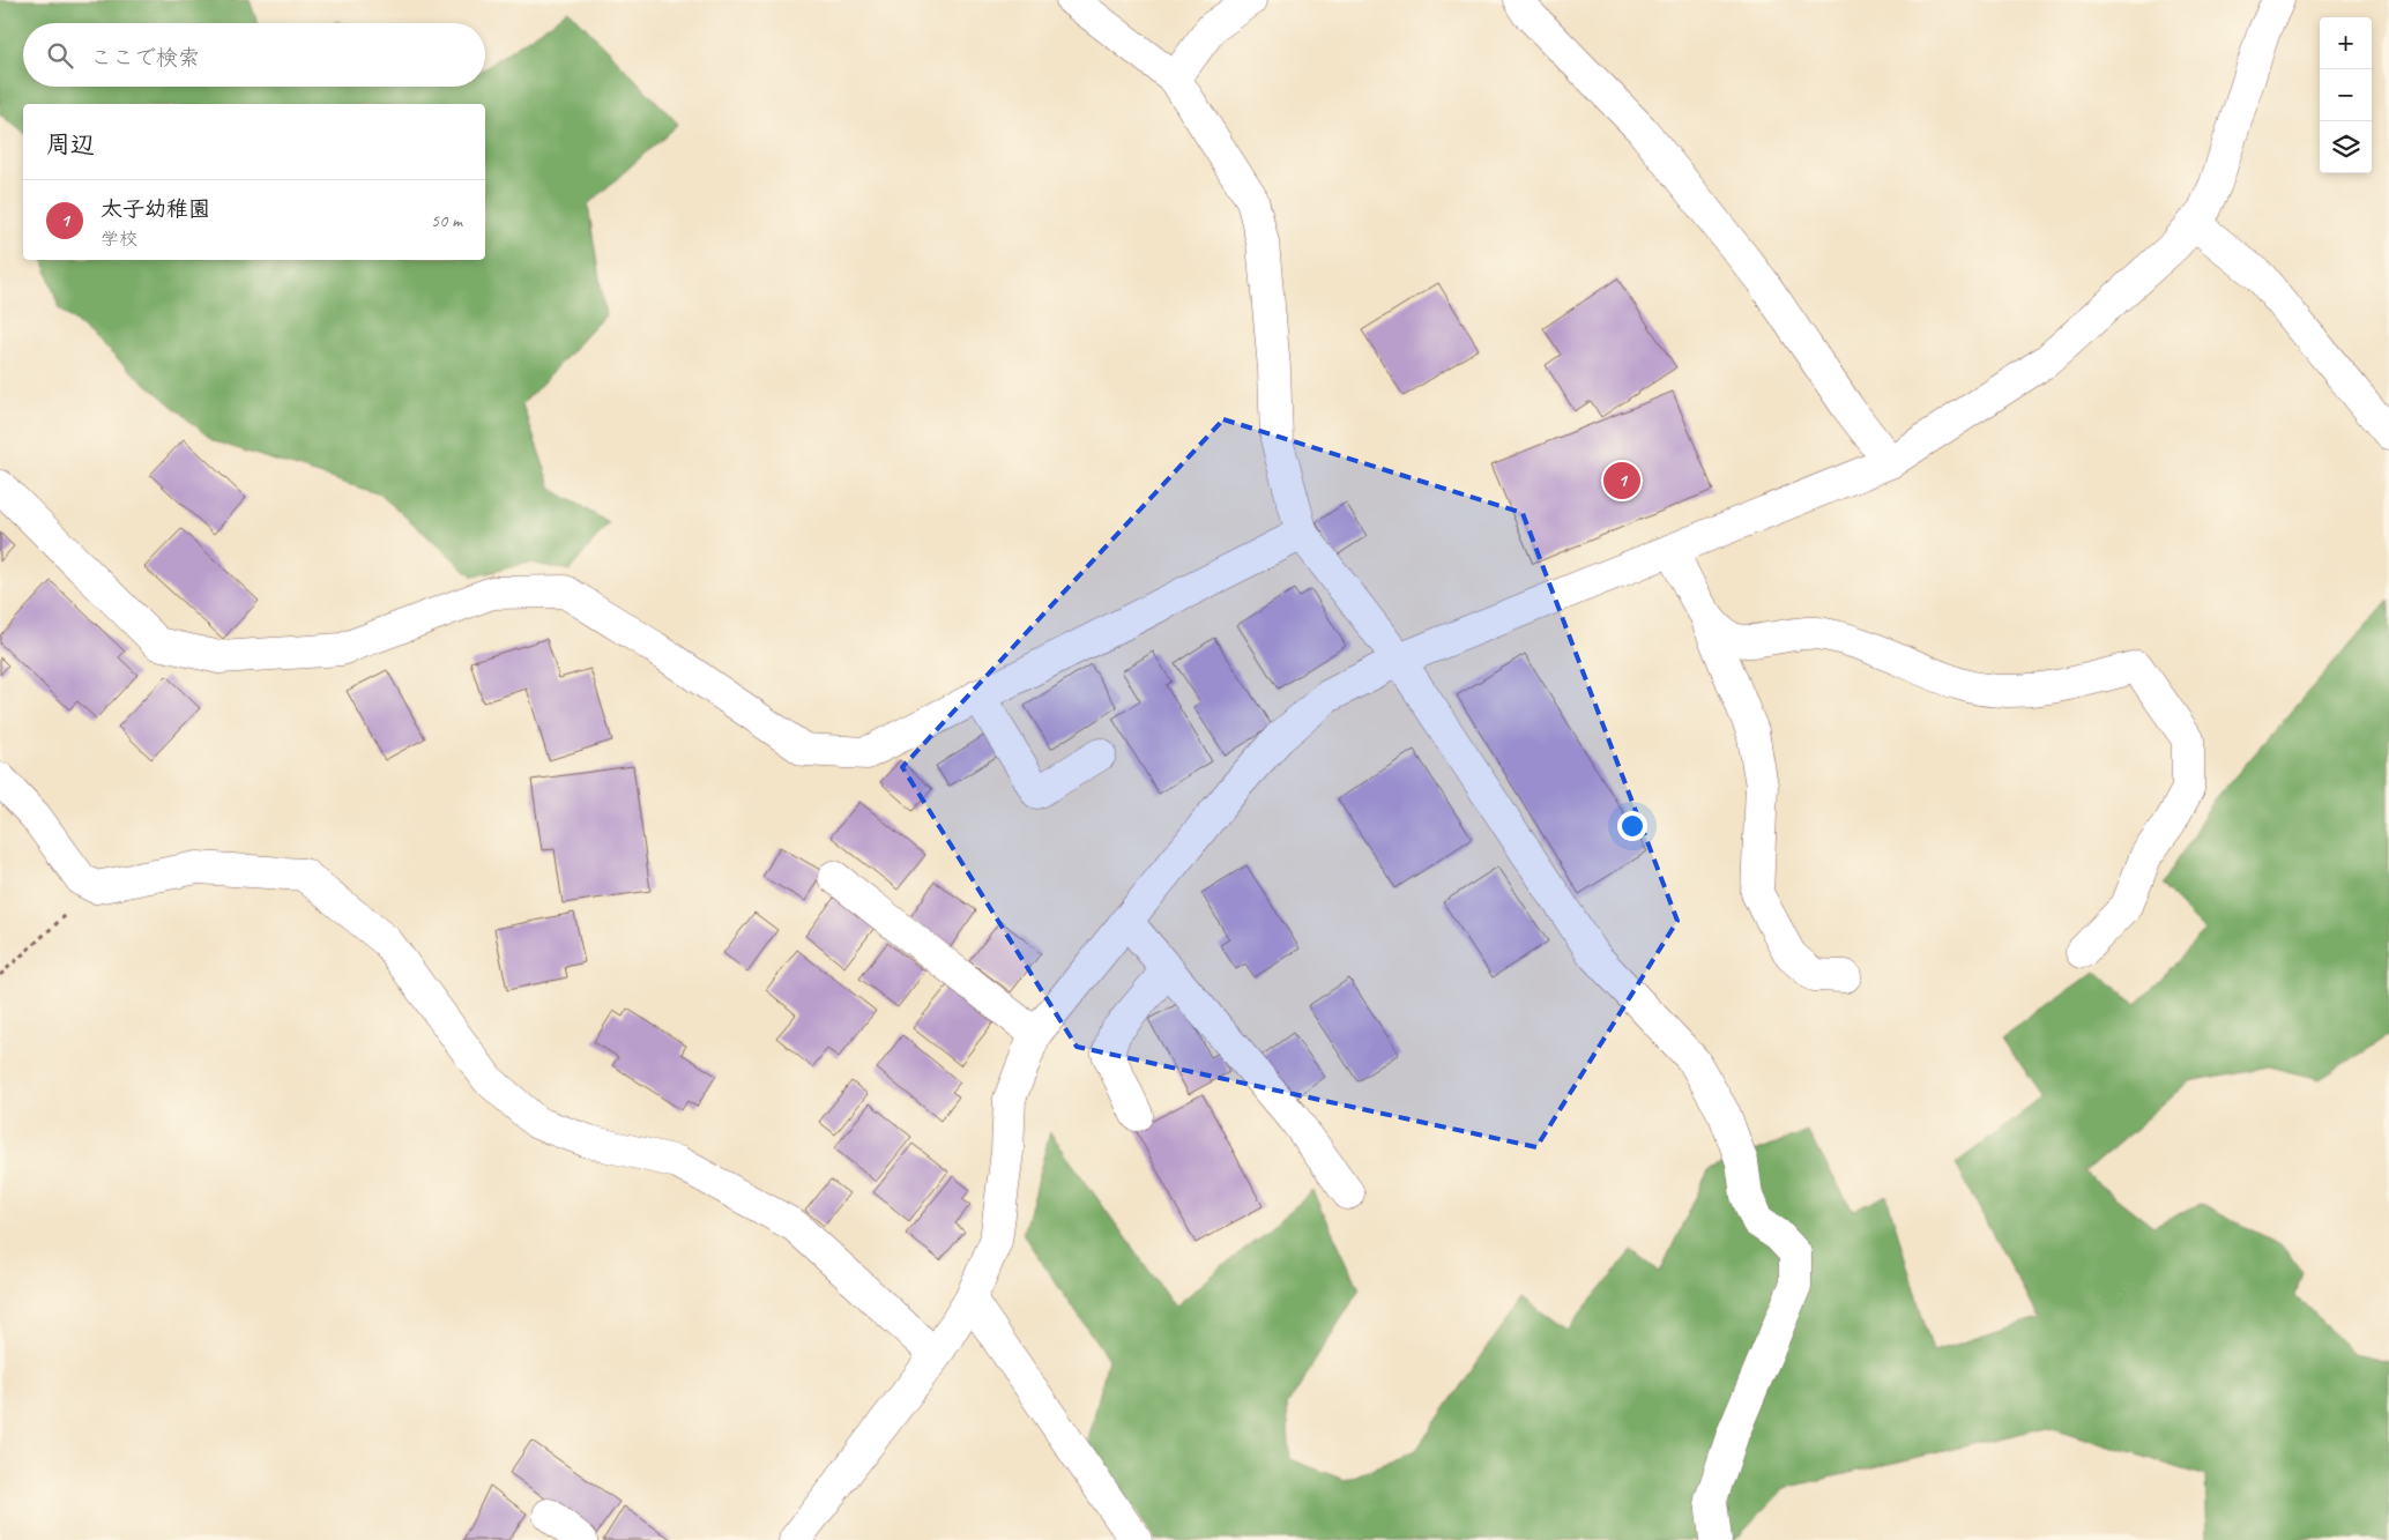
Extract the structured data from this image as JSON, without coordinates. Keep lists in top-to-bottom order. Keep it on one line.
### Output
{"page":{"map_buttons":["+","−"],"search":"ここで検索","heading":"周辺","list":[{"mark":"1","name":"太子幼稚園","note":"学校","value":"50 m"}],"pins":"1"}}
